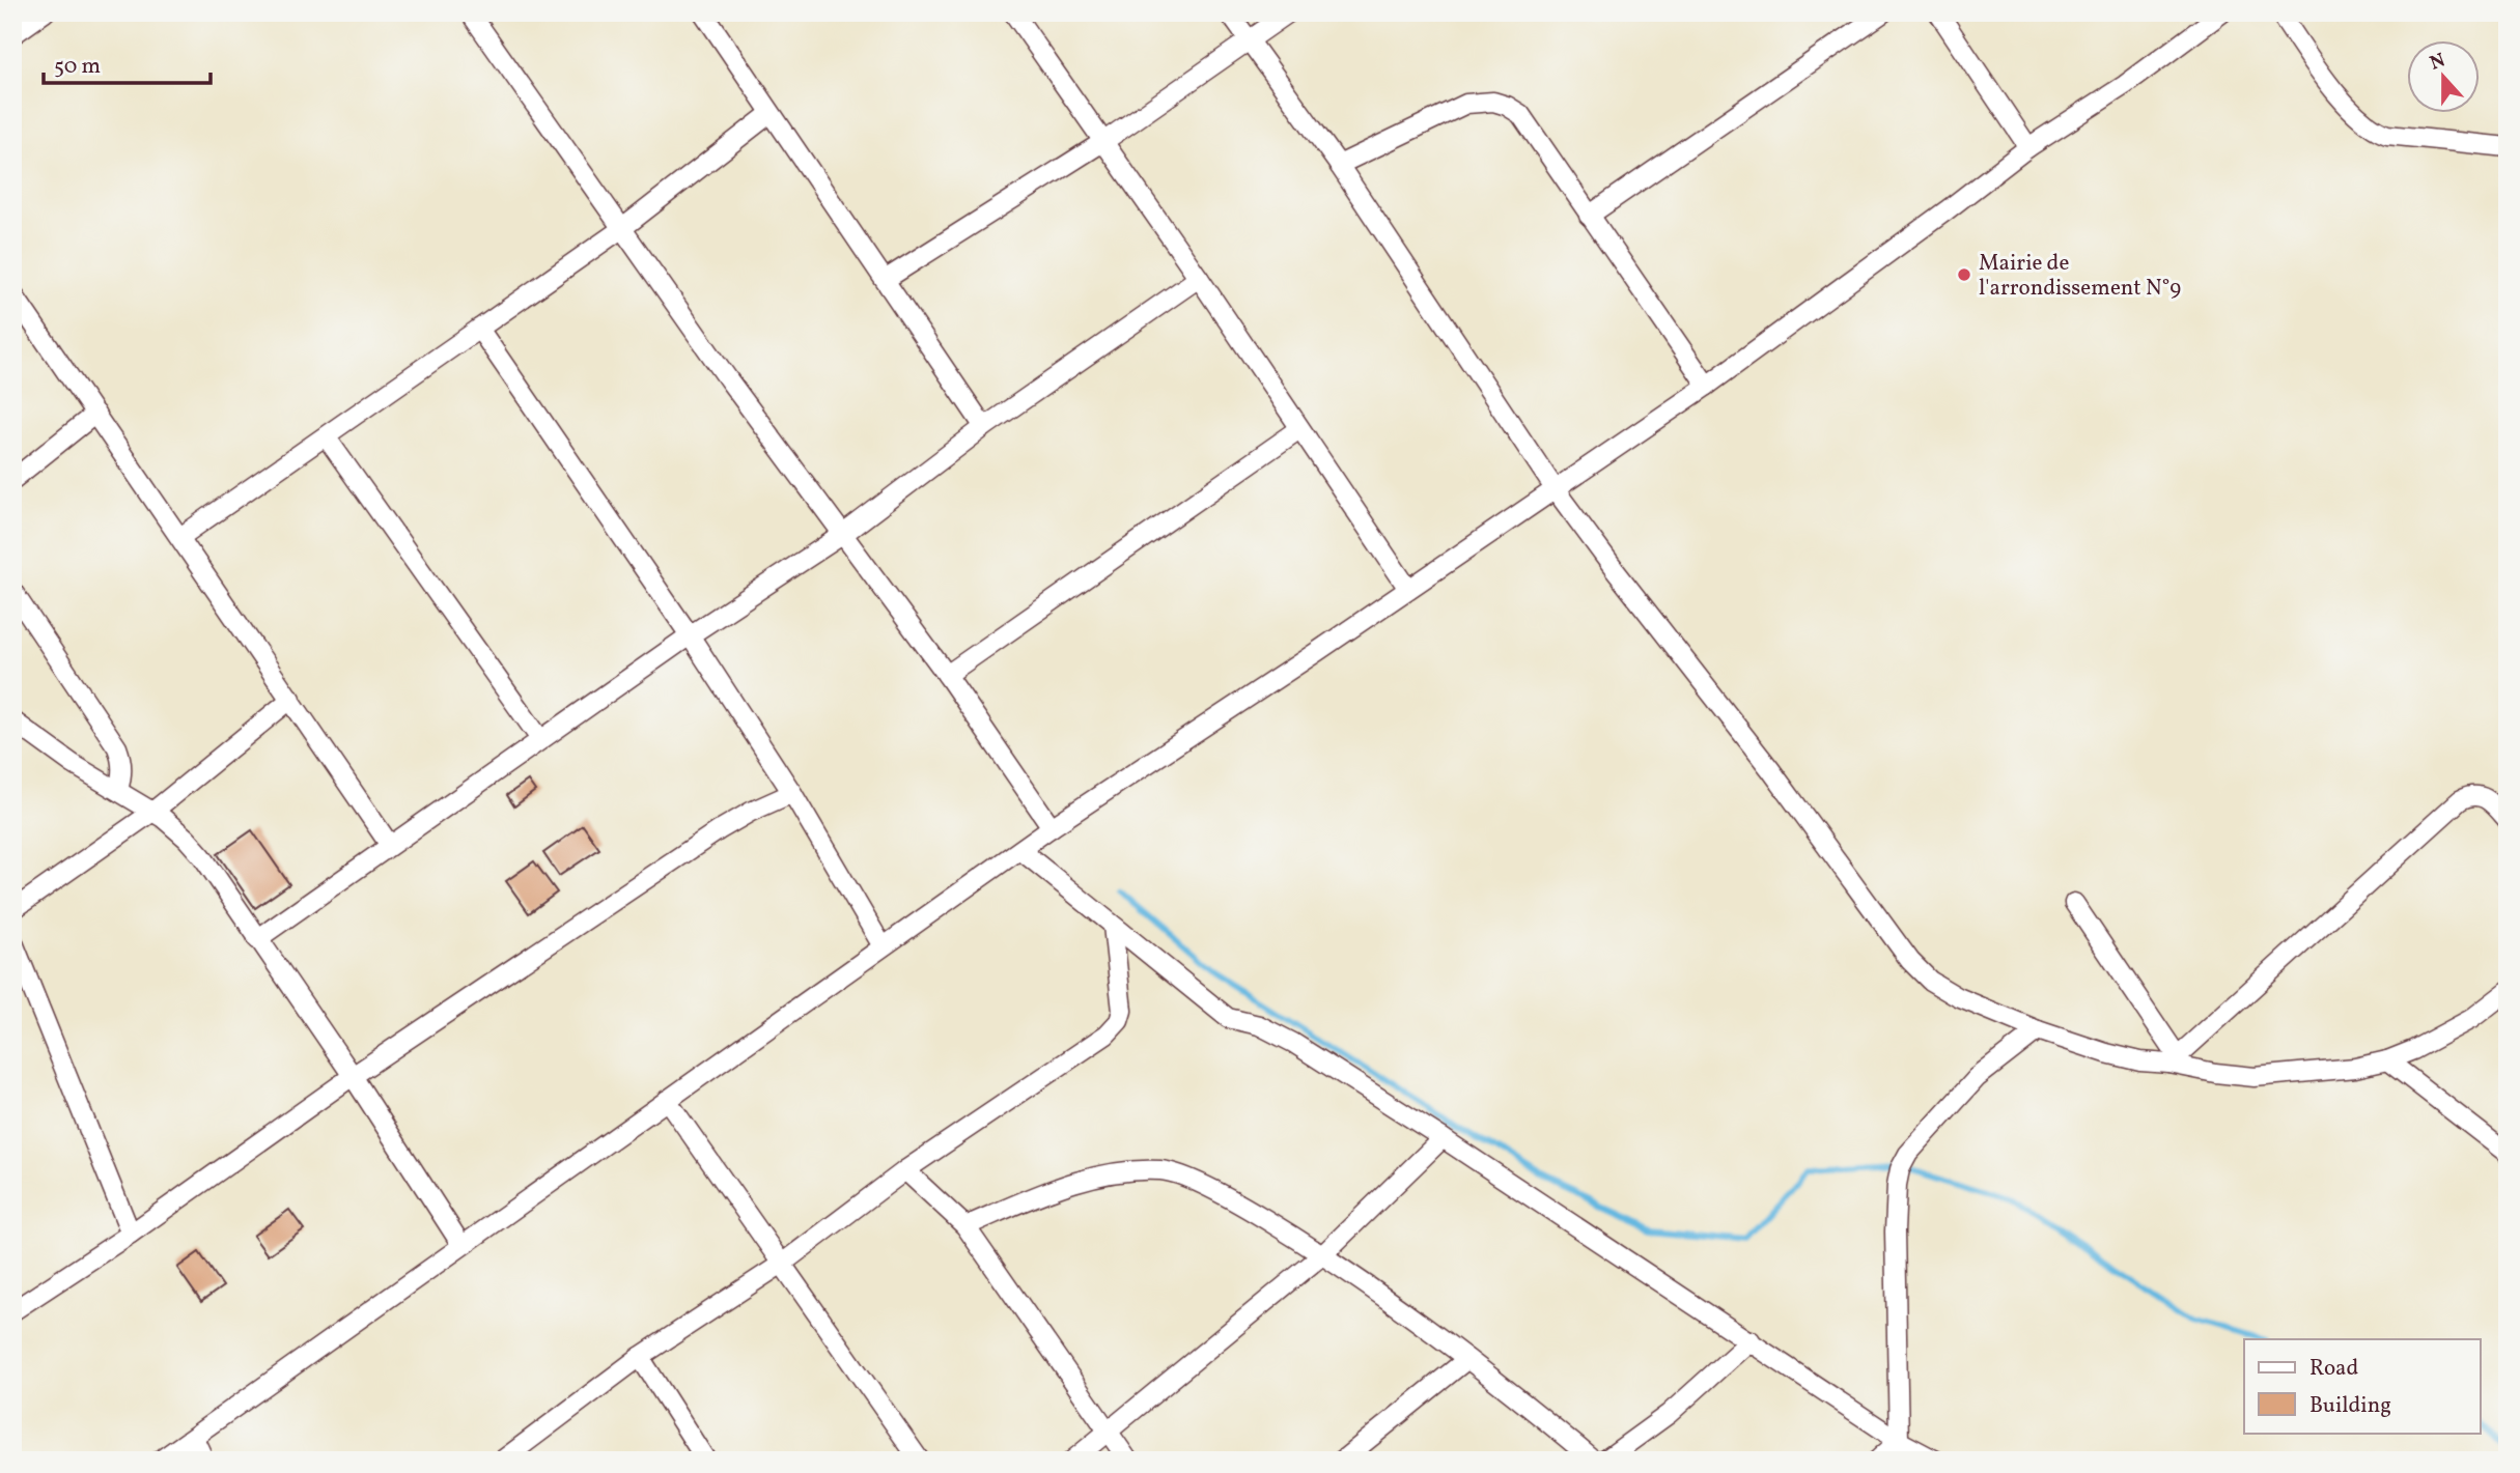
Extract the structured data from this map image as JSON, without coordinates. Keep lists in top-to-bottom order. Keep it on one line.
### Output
{"places":["Mairie de l'arrondissement N°9"],"legend":["Road","Building"],"scale_bar":"50 m","north":"top"}
